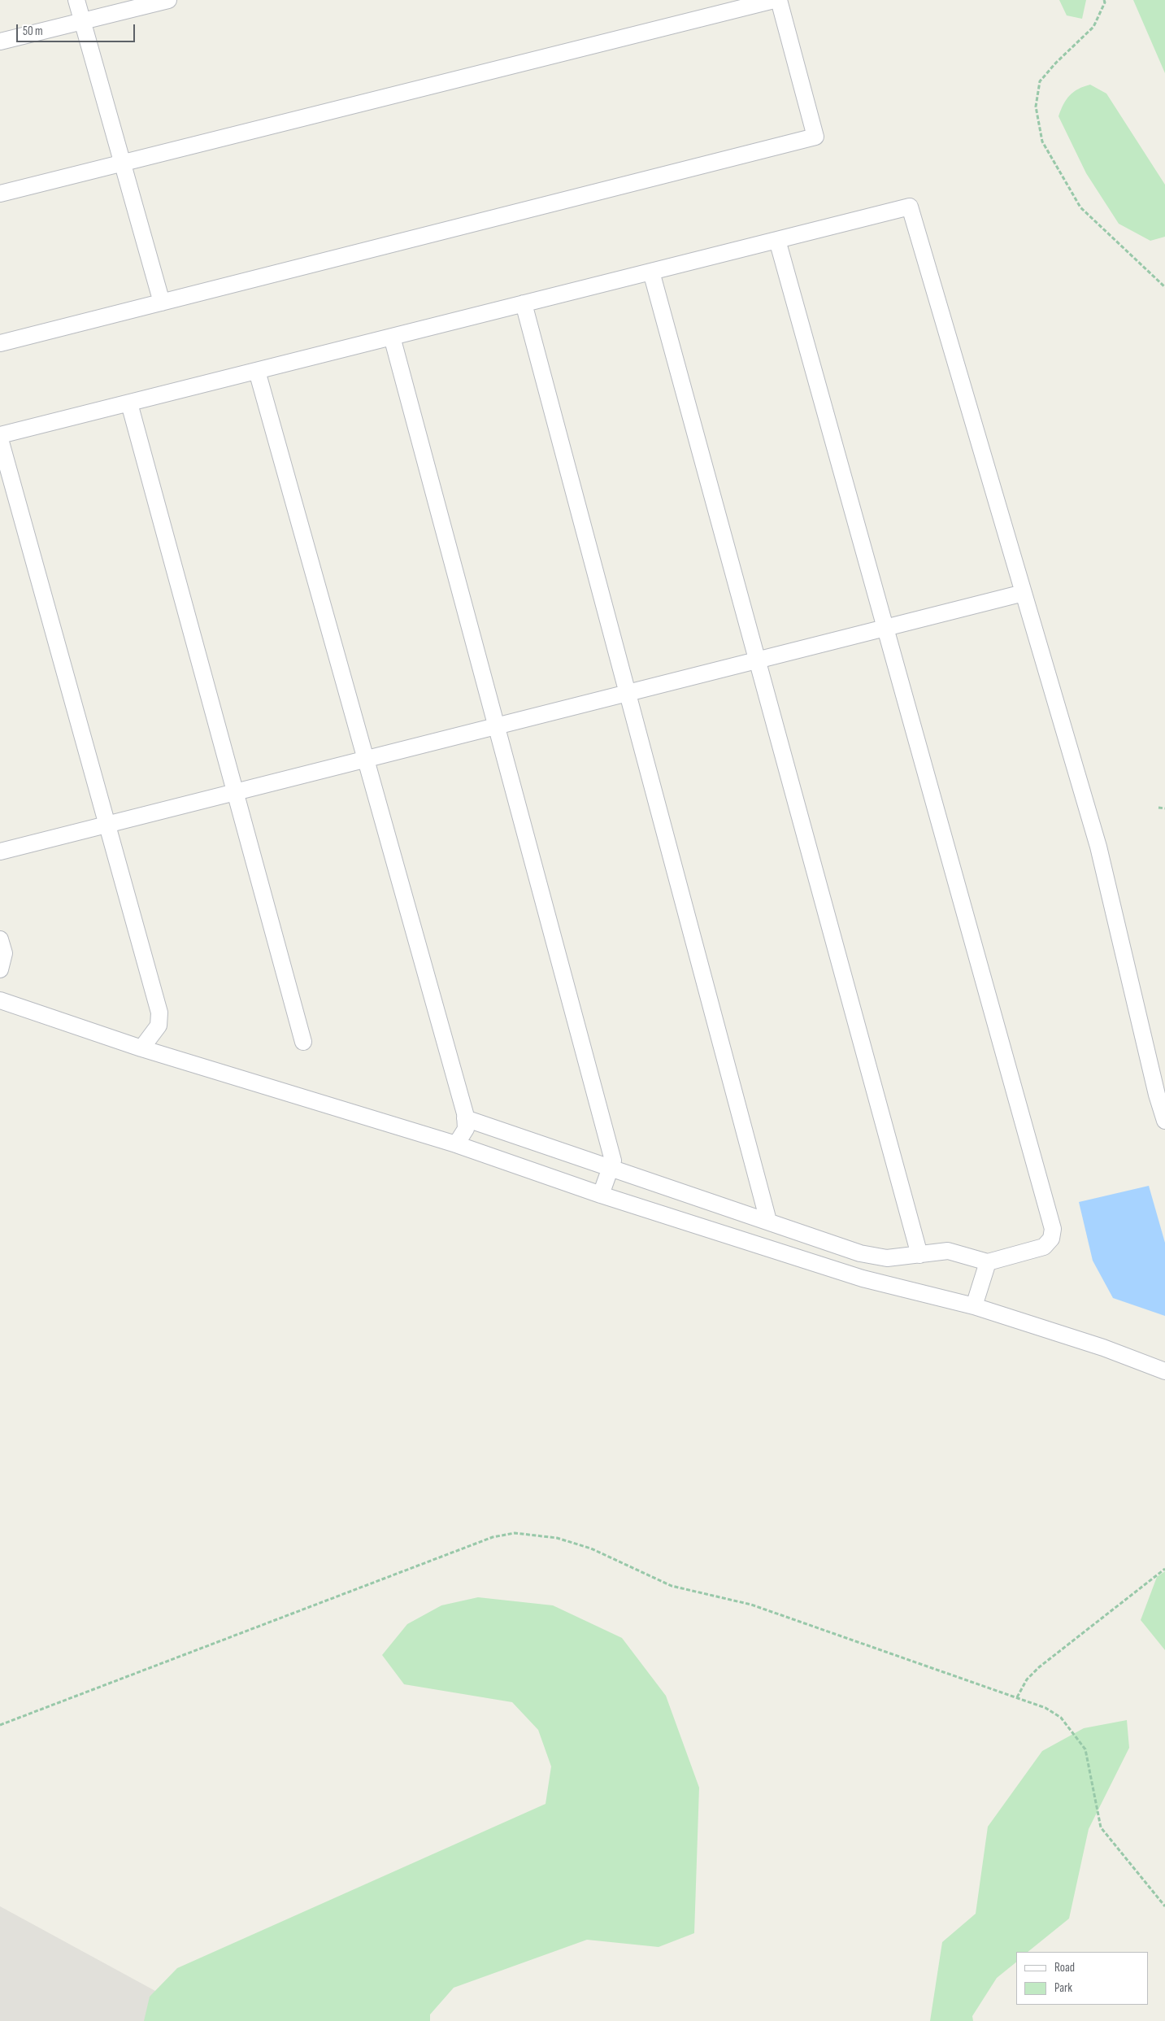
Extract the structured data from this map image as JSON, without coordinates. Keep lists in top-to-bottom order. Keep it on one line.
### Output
{"legend":["Road","Park"],"scale_bar":"50 m"}
